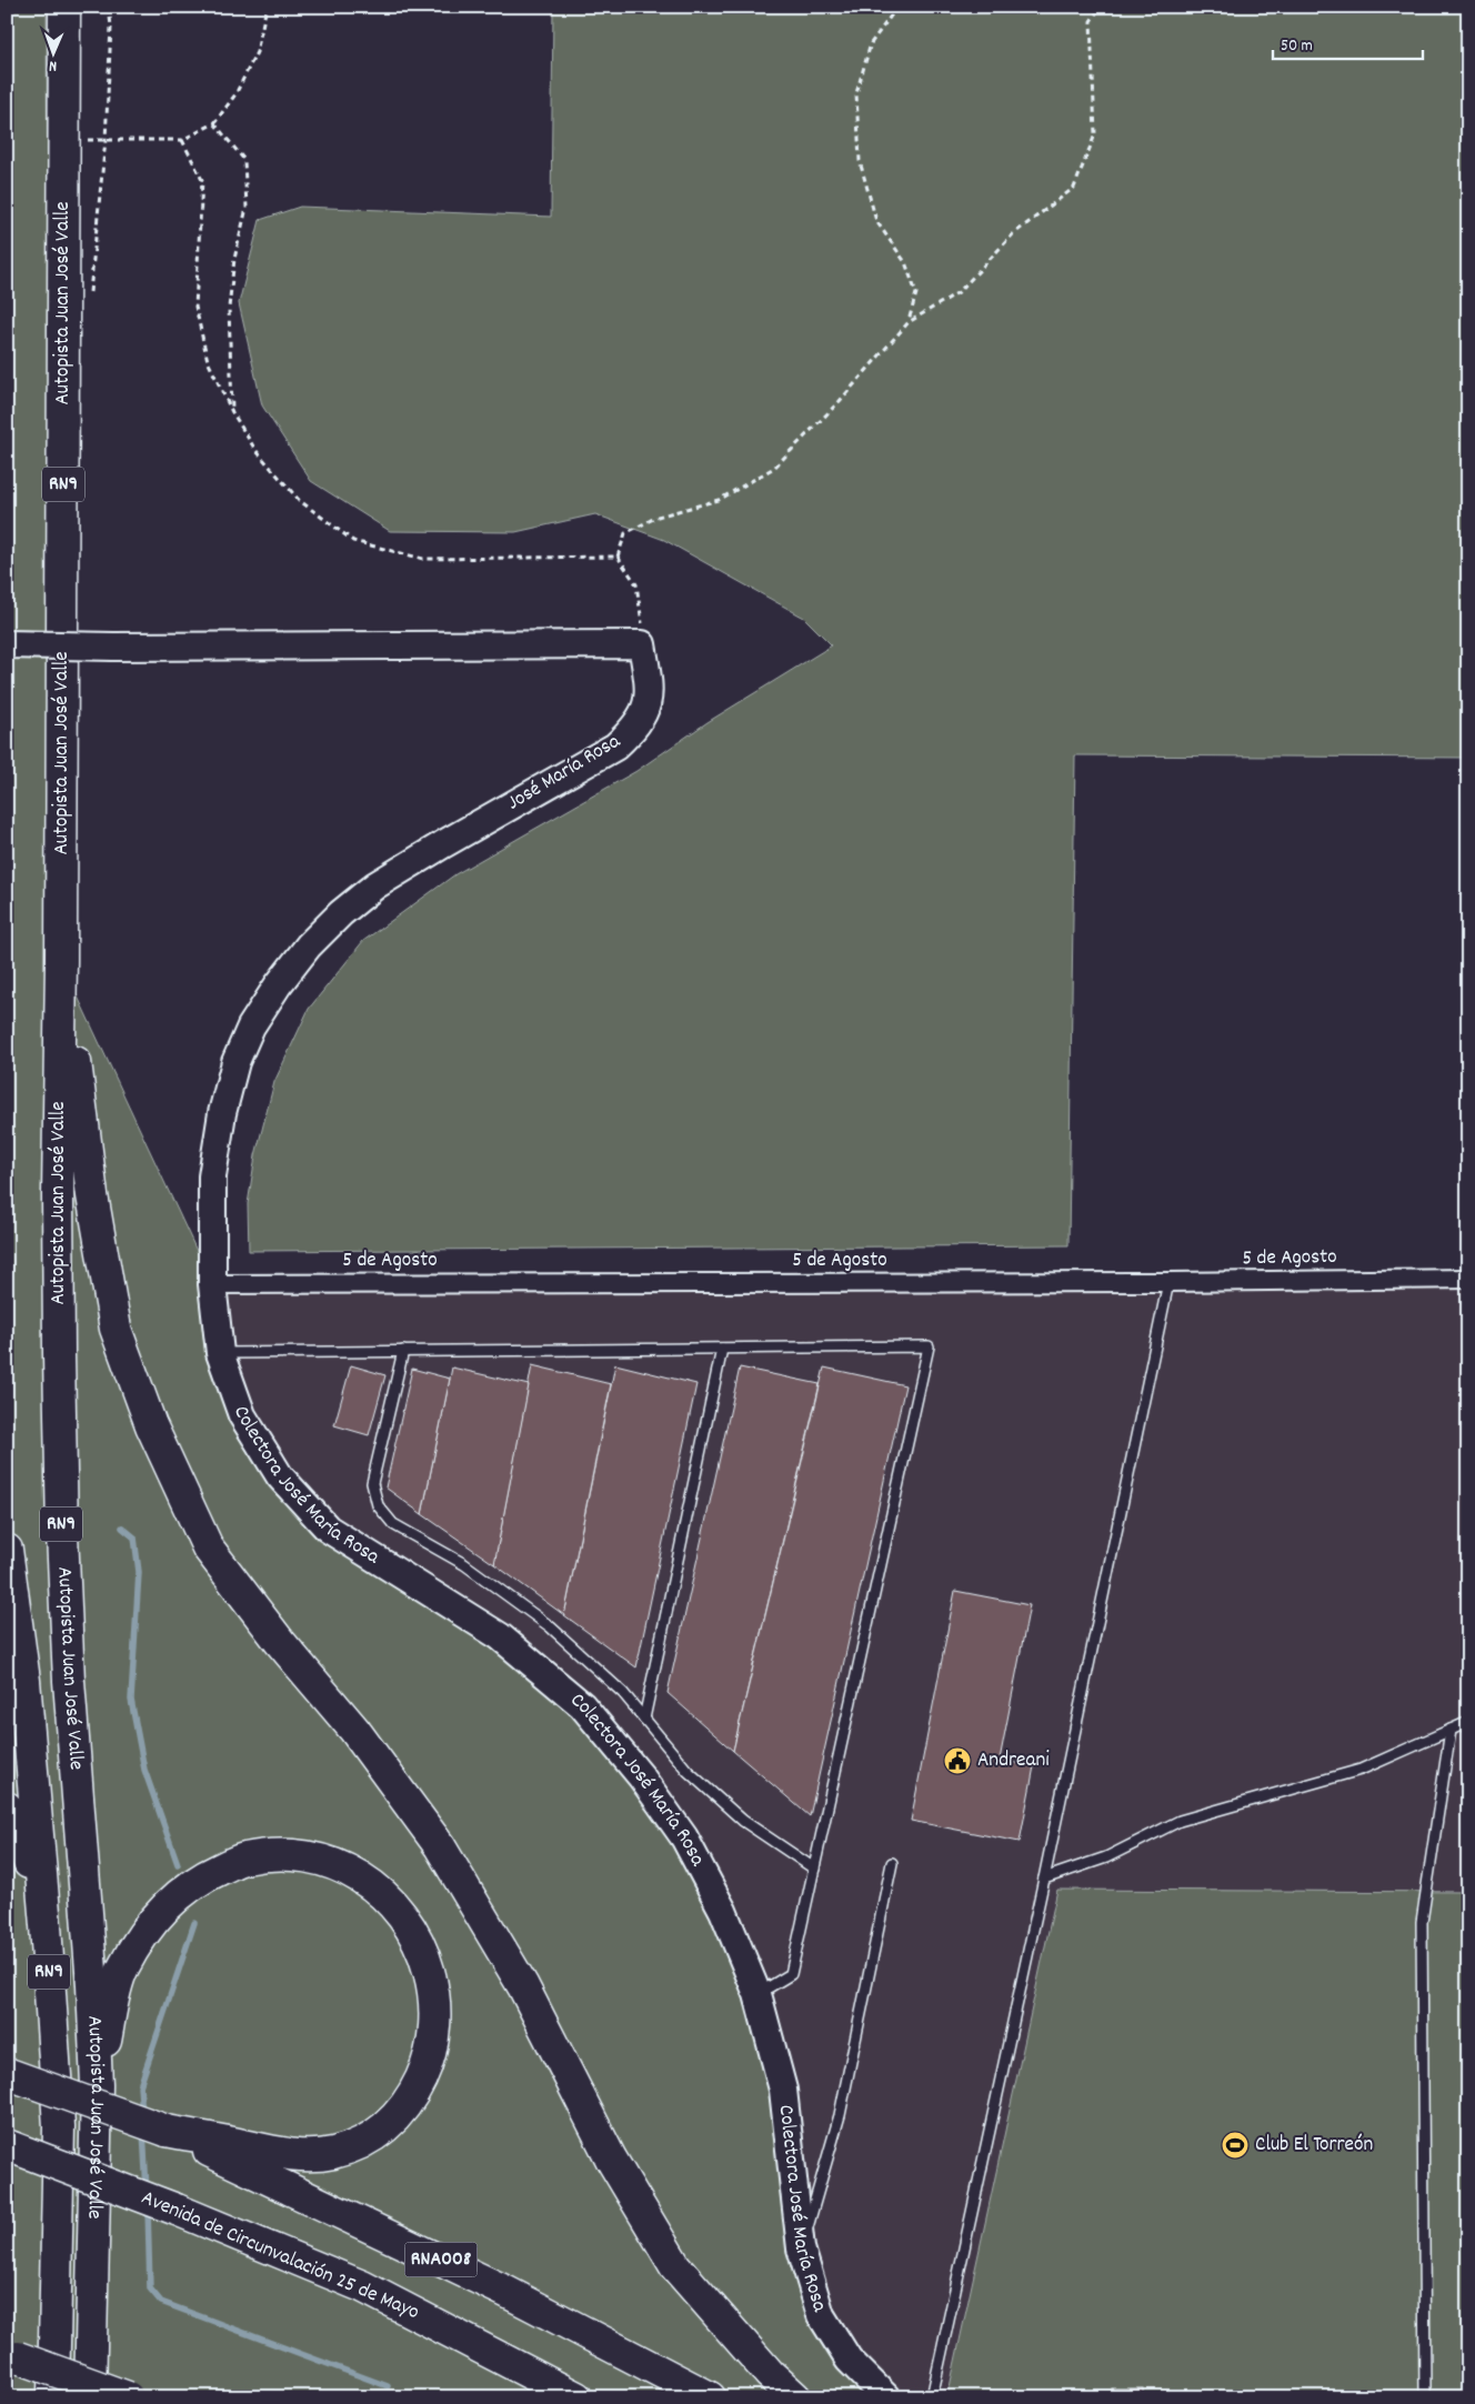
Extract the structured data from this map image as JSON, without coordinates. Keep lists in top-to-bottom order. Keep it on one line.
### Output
{"streets":{"highway":["Autopista Juan José Valle","RN9","Avenida de Circunvalación 25 de Mayo","RNA008"],"main road":["José María Rosa","Colectora José María Rosa"],"street":["5 de Agosto"]},"crossings":[["José María Rosa","5 de Agosto"],["José María Rosa","Colectora José María Rosa"],["5 de Agosto","Colectora José María Rosa"]],"places":{"public building":["Andreani"],"sports":["Club El Torreón"]},"scale_bar":"50 m","north":"bottom"}
